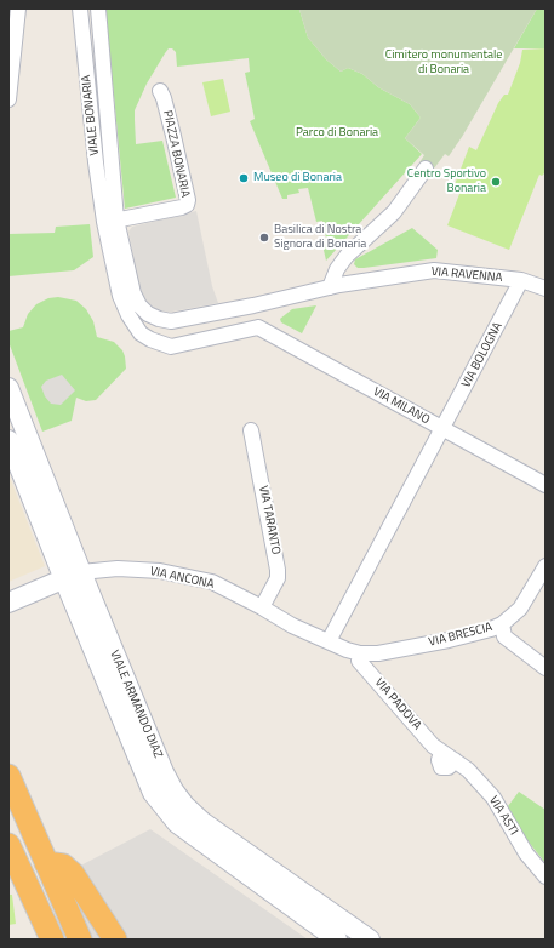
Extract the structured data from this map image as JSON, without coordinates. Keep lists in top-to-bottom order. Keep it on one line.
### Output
{"streets":{"main road":["VIALE ARMANDO DIAZ"],"street":["VIALE BONARIA","PIAZZA BONARIA","VIA RAVENNA","VIA BOLOGNA","VIA MILANO","VIA TARANTO","VIA ANCONA","VIA BRESCIA","VIA PADOVA","VIA ASTI"]},"crossings":[["VIALE BONARIA","PIAZZA BONARIA"],["VIA RAVENNA","VIA BOLOGNA"],["VIA BOLOGNA","VIA MILANO"],["VIA TARANTO","VIA ANCONA"],["VIA ANCONA","VIA BRESCIA"],["VIA ANCONA","VIALE ARMANDO DIAZ"],["VIA ANCONA","VIA PADOVA"],["VIA BRESCIA","VIA PADOVA"],["VIA PADOVA","VIA ASTI"]],"parks":["Cimitero monumentale di Bonaria","Parco di Bonaria"],"places":["Museo di Bonaria","Centro Sportivo Bonaria","Basilica di Nostra Signora di Bonaria"]}
